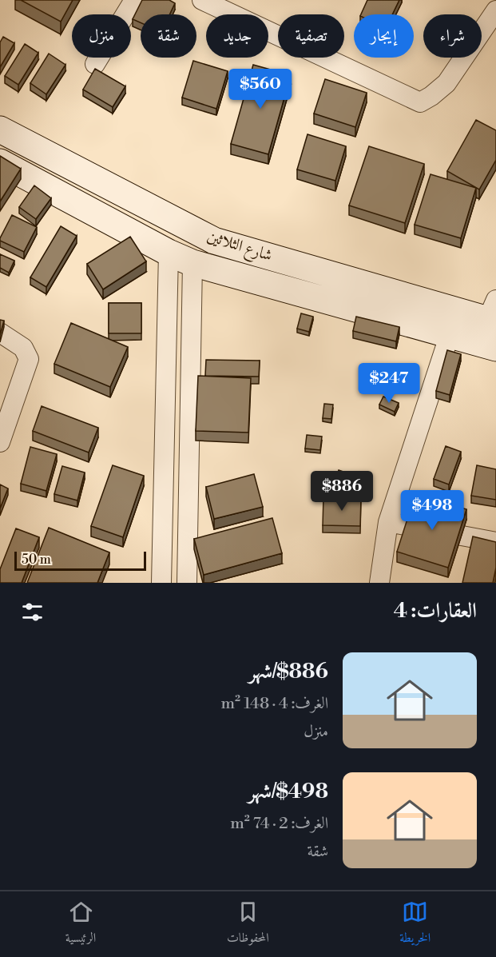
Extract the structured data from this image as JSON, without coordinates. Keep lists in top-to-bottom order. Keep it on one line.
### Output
{"streets":{"main road":["شارع الثلاثين"]},"scale_bar":"50 m","page":{"chip":["شراء","إيجار","تصفية","جديد","شقة","منزل"],"price":["$560","$247","$886","$498"],"scale":"50 m","heading":"العقارات: 4","list":[{"name":"$886/شهر","note":"الغرف: 4 · 148 m² · منزل"},{"name":"$498/شهر","note":"الغرف: 2 · 74 m² · شقة"}],"tabs":["الخريطة","المحفوظات","الرئيسية"]}}
